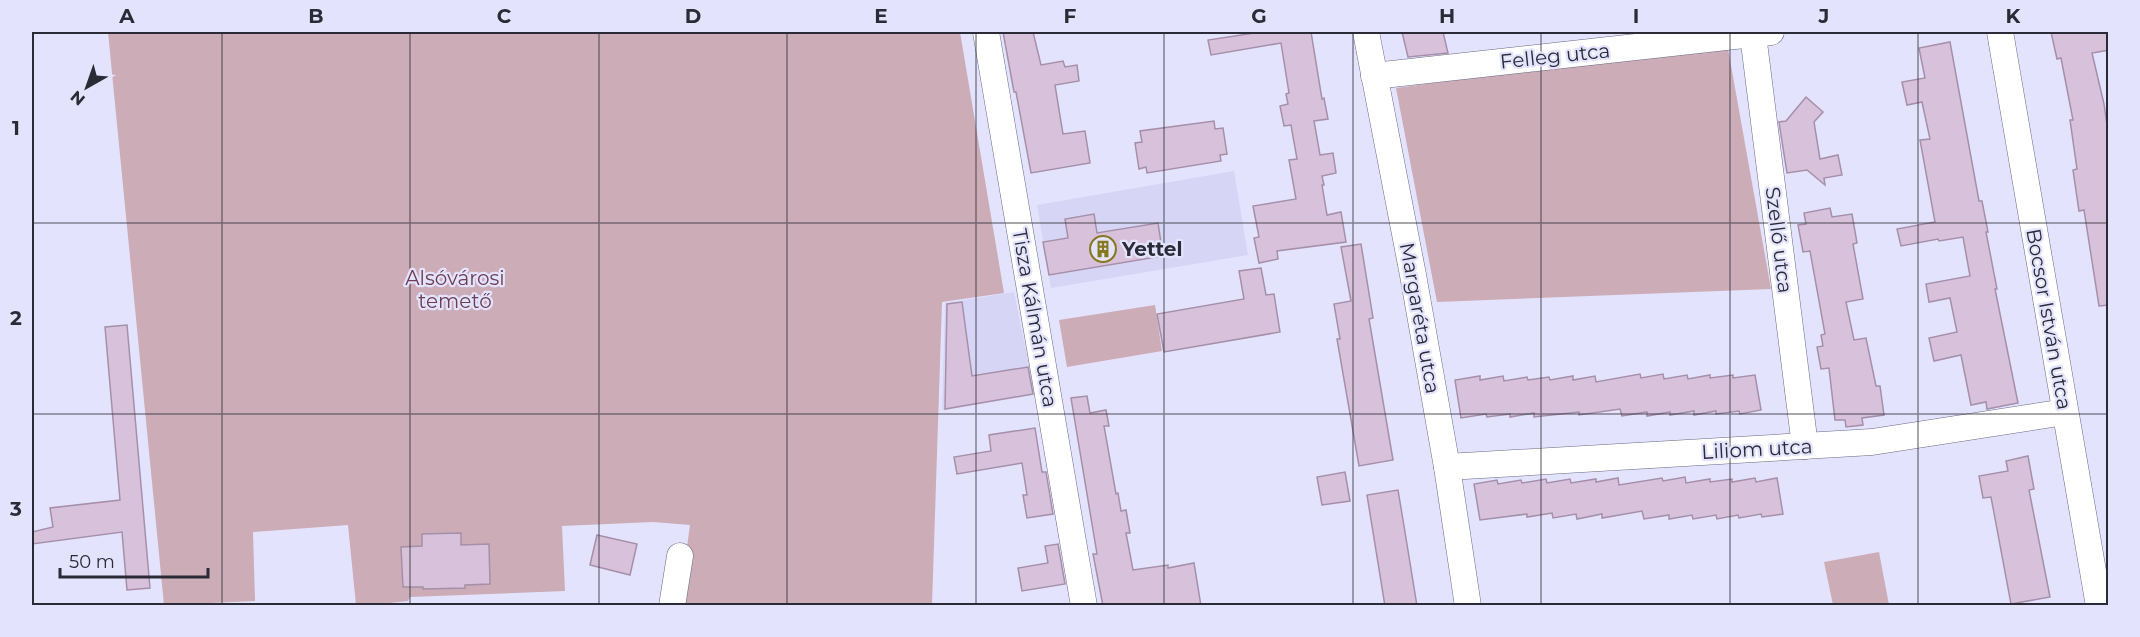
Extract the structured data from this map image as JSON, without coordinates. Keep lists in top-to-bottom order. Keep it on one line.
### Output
{"streets":{"street":["Felleg utca","Szellő utca","Tisza Kálmán utca","Margaréta utca","Bocsor István utca","Liliom utca"]},"crossings":[["Felleg utca","Szellő utca"],["Felleg utca","Margaréta utca"],["Szellő utca","Liliom utca"],["Margaréta utca","Liliom utca"],["Bocsor István utca","Liliom utca"]],"parks":["Alsóvárosi temető"],"places":{"building":["Yettel"]},"scale_bar":"50 m","north":"bottom left","grid":{"columns":["A","B","C","D","E","F","G","H","I","J","K"],"rows":["1","2","3"]}}
